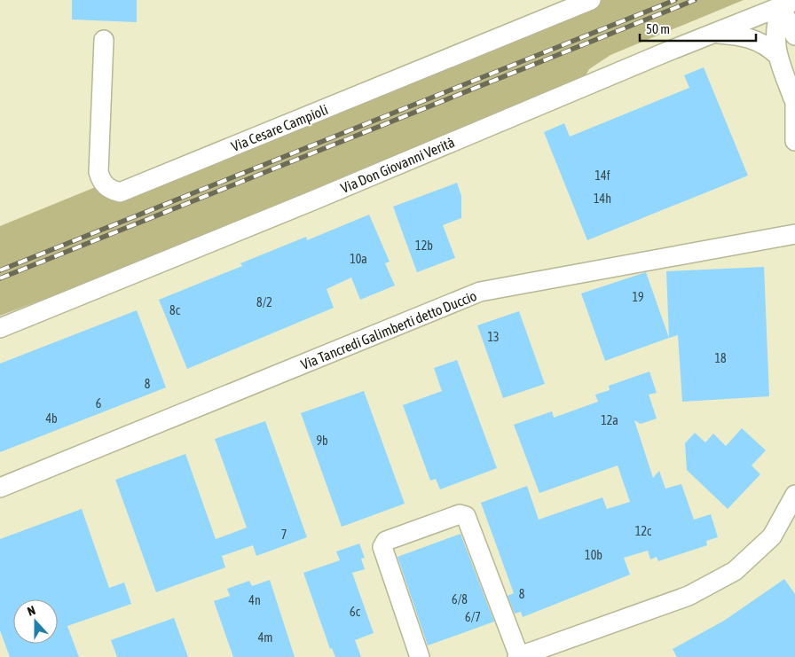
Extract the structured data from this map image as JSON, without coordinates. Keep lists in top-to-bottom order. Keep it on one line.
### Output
{"streets":{"street":["Via Cesare Campioli","Via Don Giovanni Verità","Via Tancredi Galimberti detto Duccio"]},"house_numbers":["14f","14h","12b","10a","19","8/2","8c","13","18","8","6","4b","12a","9b","12c","7","10b","8","6/8","4n","6c","6/7","4m"],"scale_bar":"50 m","north":"top"}
